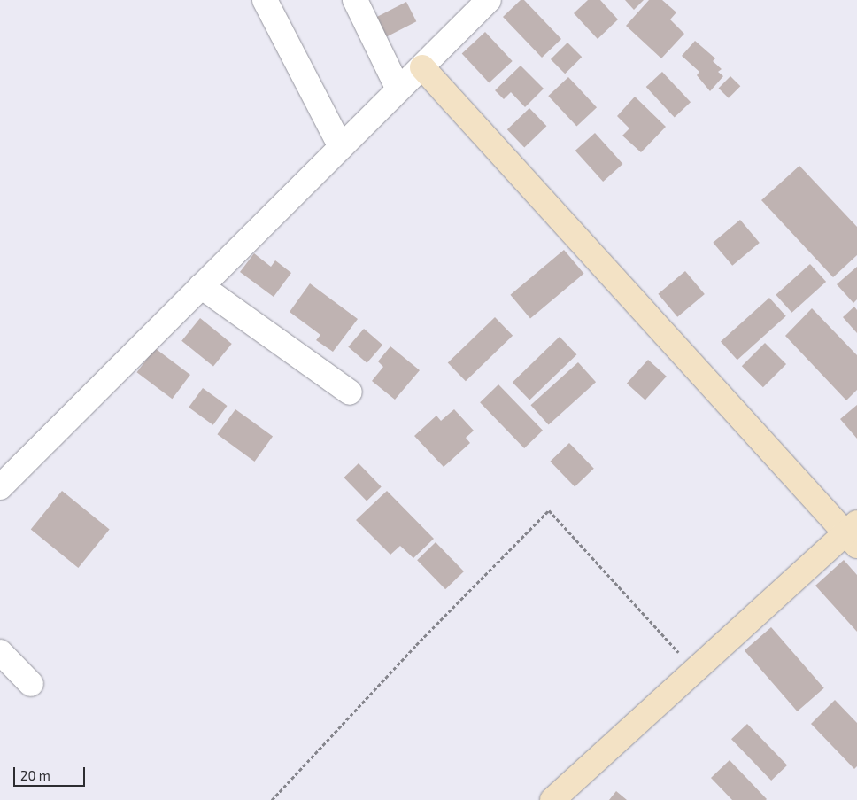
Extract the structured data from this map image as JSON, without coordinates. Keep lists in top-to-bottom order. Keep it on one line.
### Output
{"scale_bar":"20 m"}
